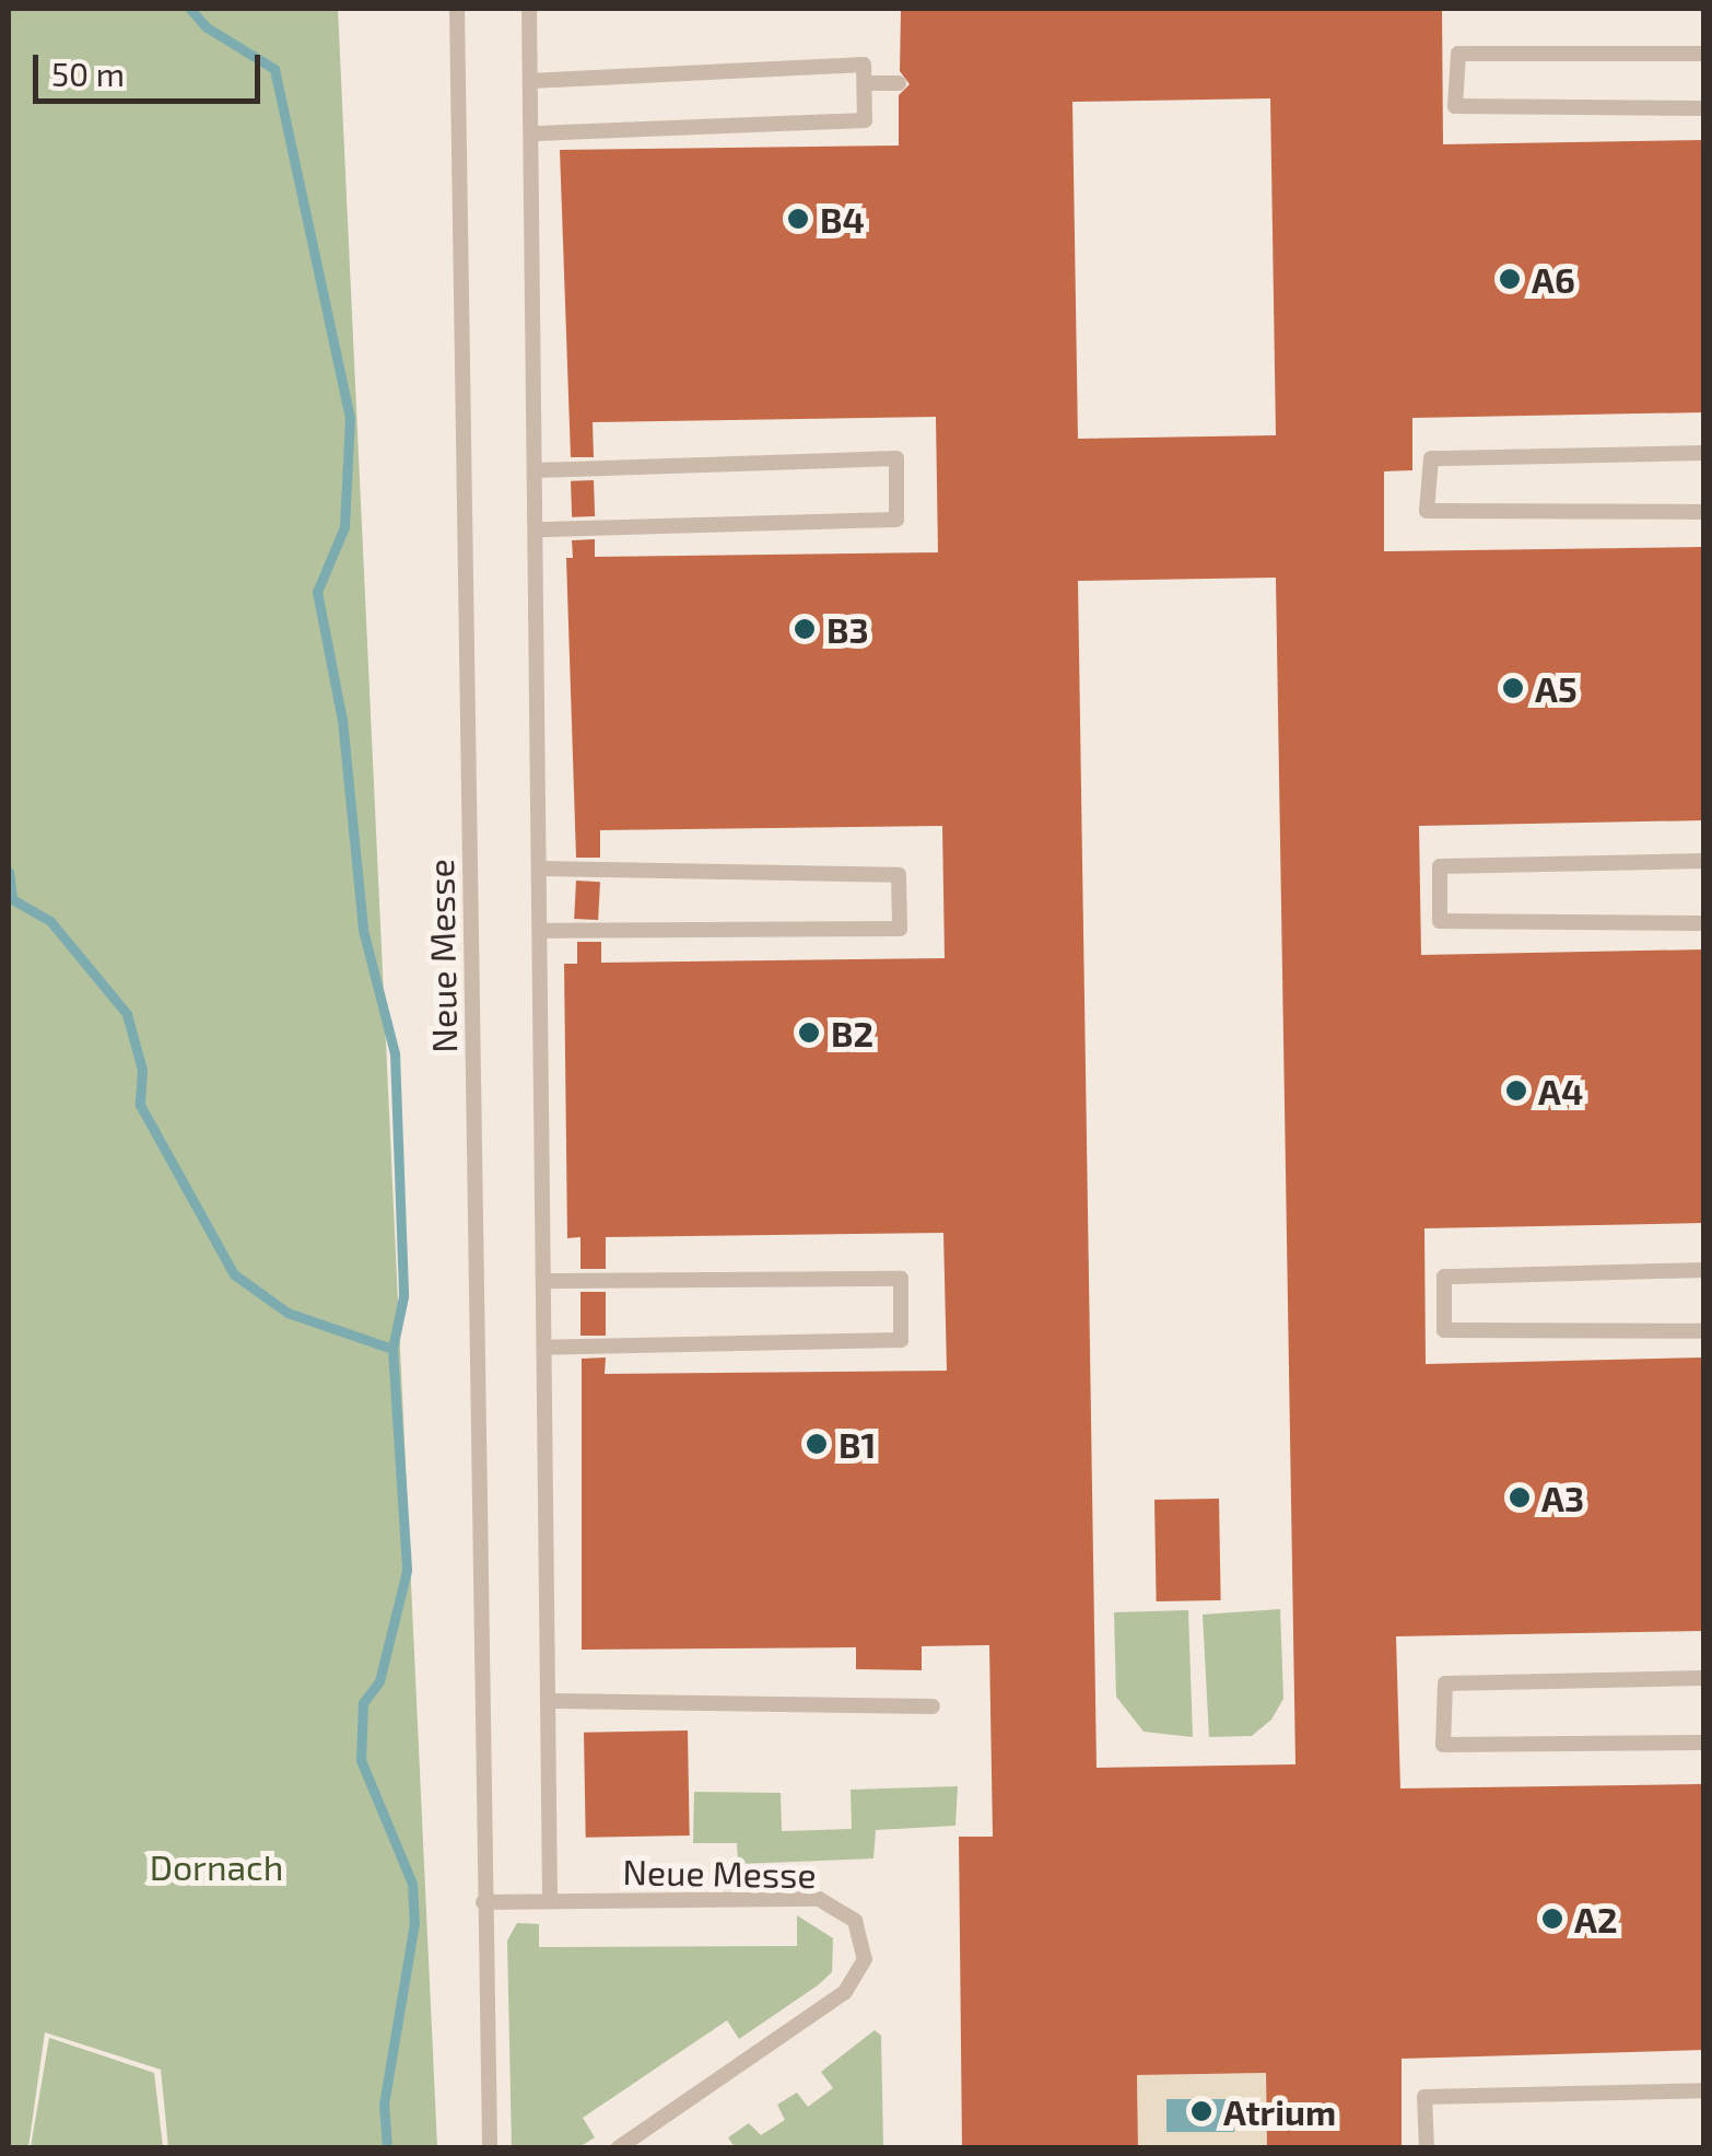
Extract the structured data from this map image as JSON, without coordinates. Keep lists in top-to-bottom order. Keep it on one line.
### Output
{"streets":{"lane":["Neue Messe"]},"parks":["Dornach"],"places":["B4","A6","B3","A5","B2","A4","B1","A3","A2","Atrium"],"scale_bar":"50 m"}
